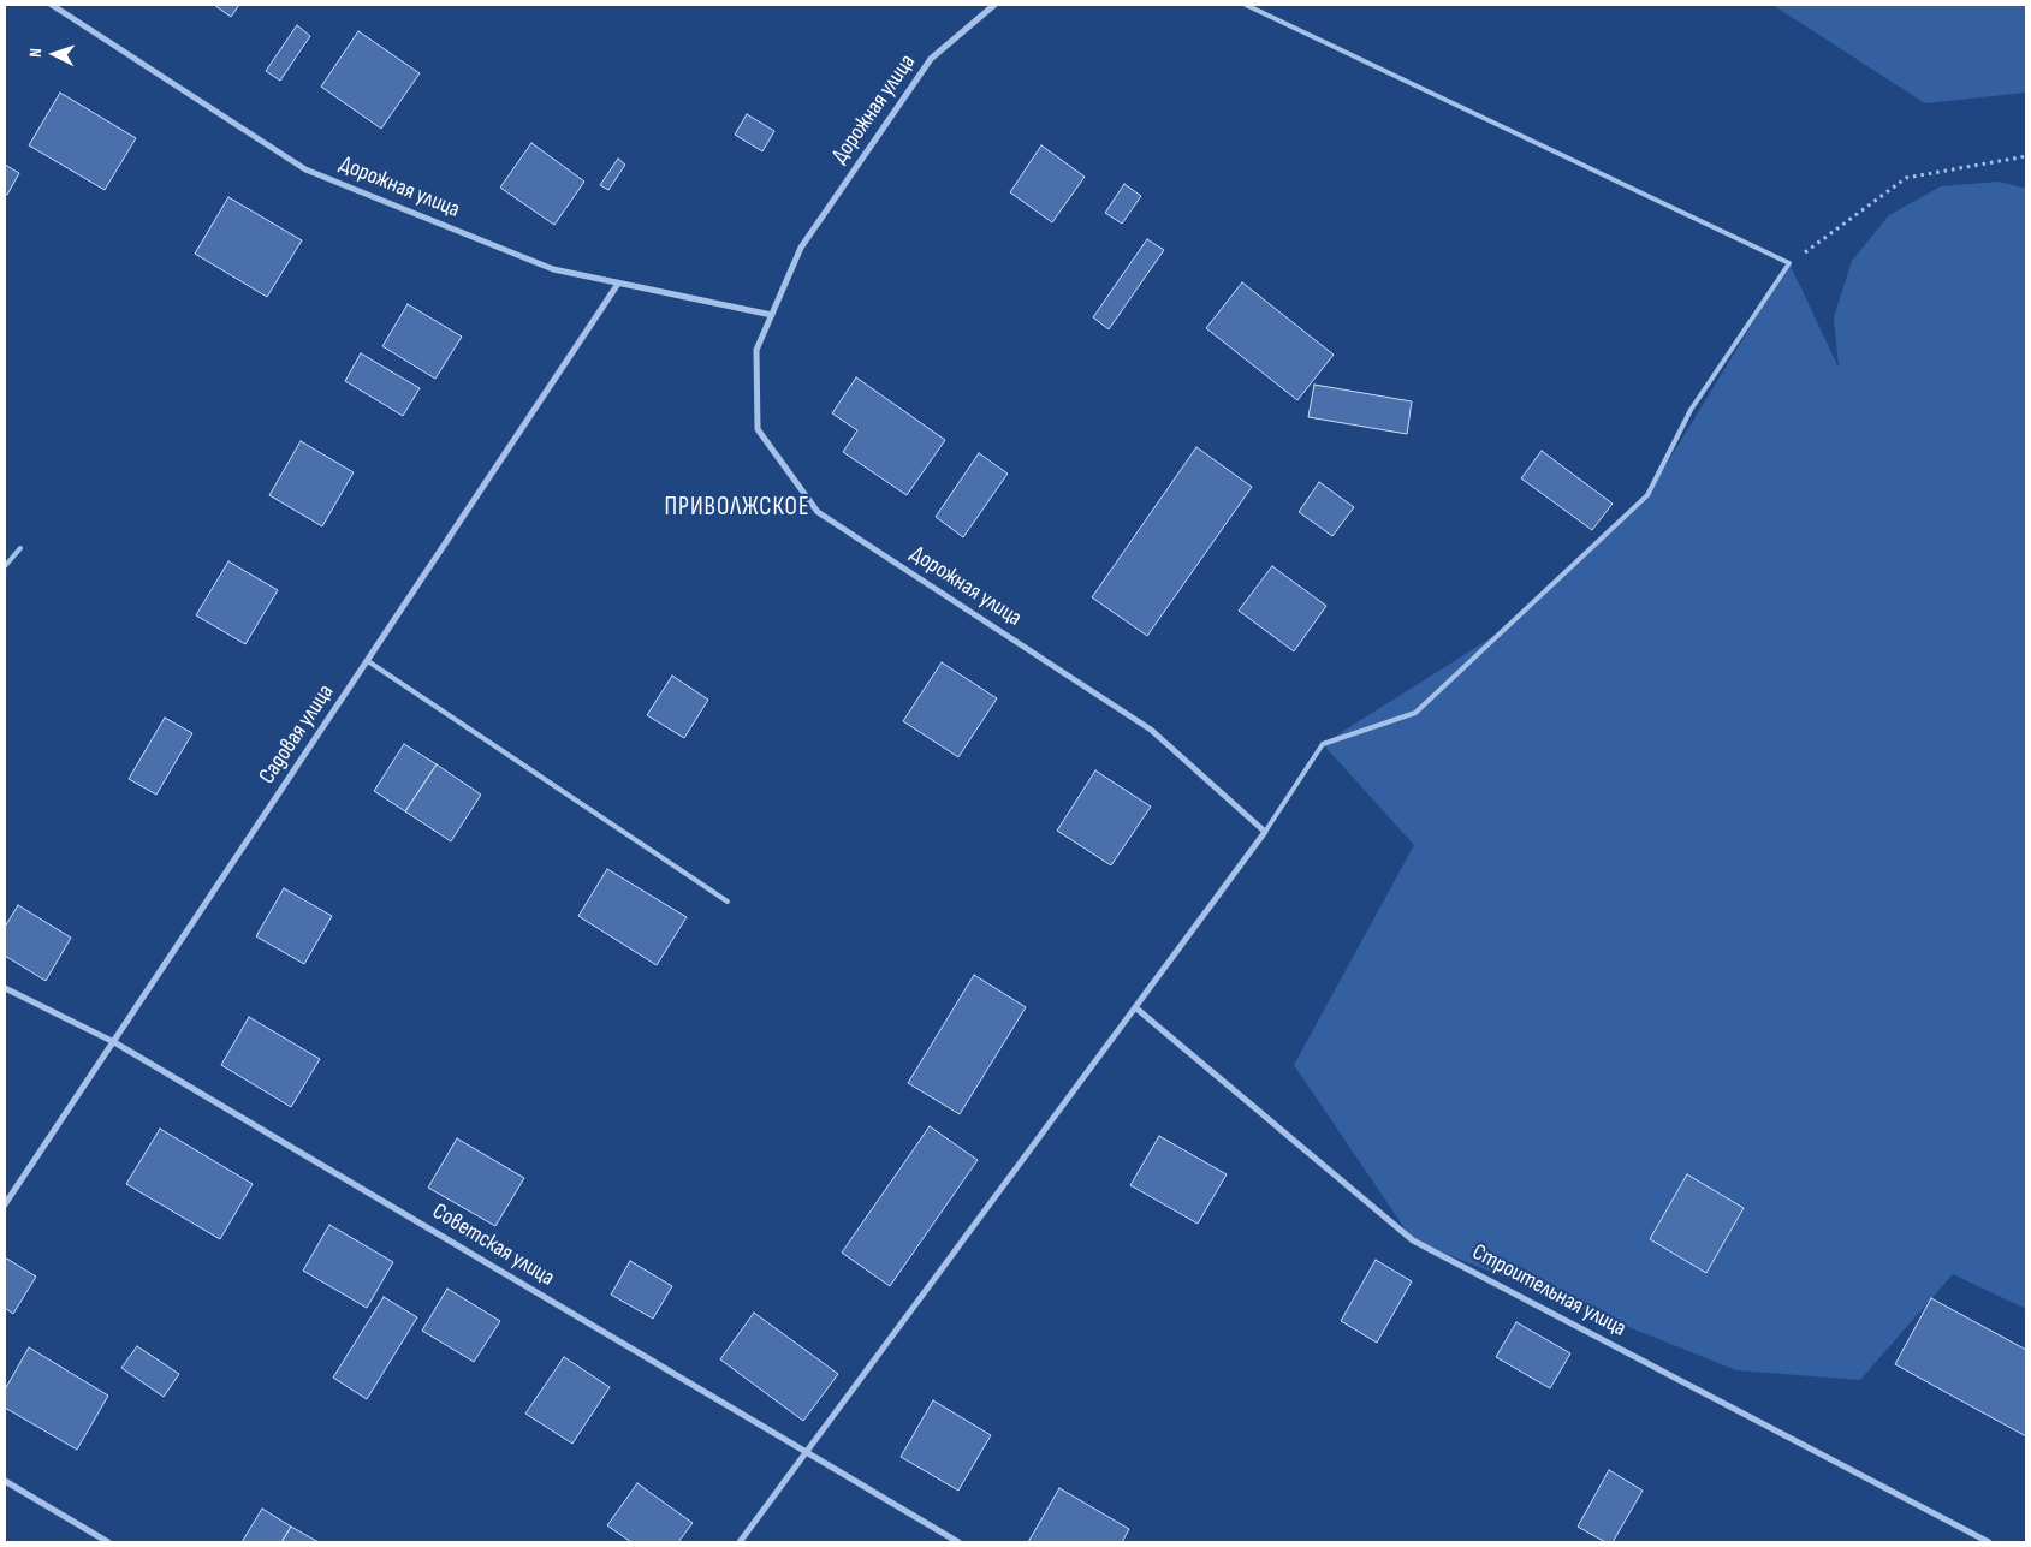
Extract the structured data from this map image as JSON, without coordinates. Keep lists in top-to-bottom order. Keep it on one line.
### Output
{"streets":{"street":["Дорожная улица","Садовая улица","Советская улица","Строительная улица"]},"crossings":[["Дорожная улица","Садовая улица"],["Садовая улица","Советская улица"]],"districts":["ПРИВОЛЖСКОЕ"],"north":"left"}
